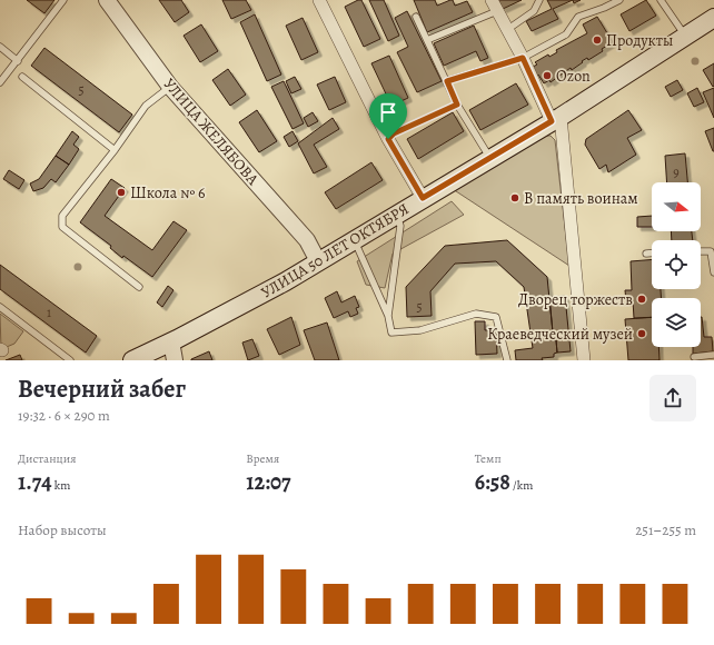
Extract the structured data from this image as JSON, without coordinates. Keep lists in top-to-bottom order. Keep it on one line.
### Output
{"streets":{"main road":["УЛИЦА 50 ЛЕТ ОКТЯБРЯ"],"street":["УЛИЦА ЖЕЛЯБОВА"]},"crossings":[["УЛИЦА ЖЕЛЯБОВА","УЛИЦА 50 ЛЕТ ОКТЯБРЯ"]],"places":["Продукты","Ozon","Школа № 6","В память воинам","Дворец торжеств","Краеведческий музей"],"house_numbers":["5","9","5","1"],"north":"right","page":{"heading":["Вечерний забег","19:32 · 6 × 290 m"],"stats":[["Дистанция","1.74 km"],["Время","12:07"],["Темп","6:58 /km"]],"chart":["Набор высоты","251–255 m"]}}
